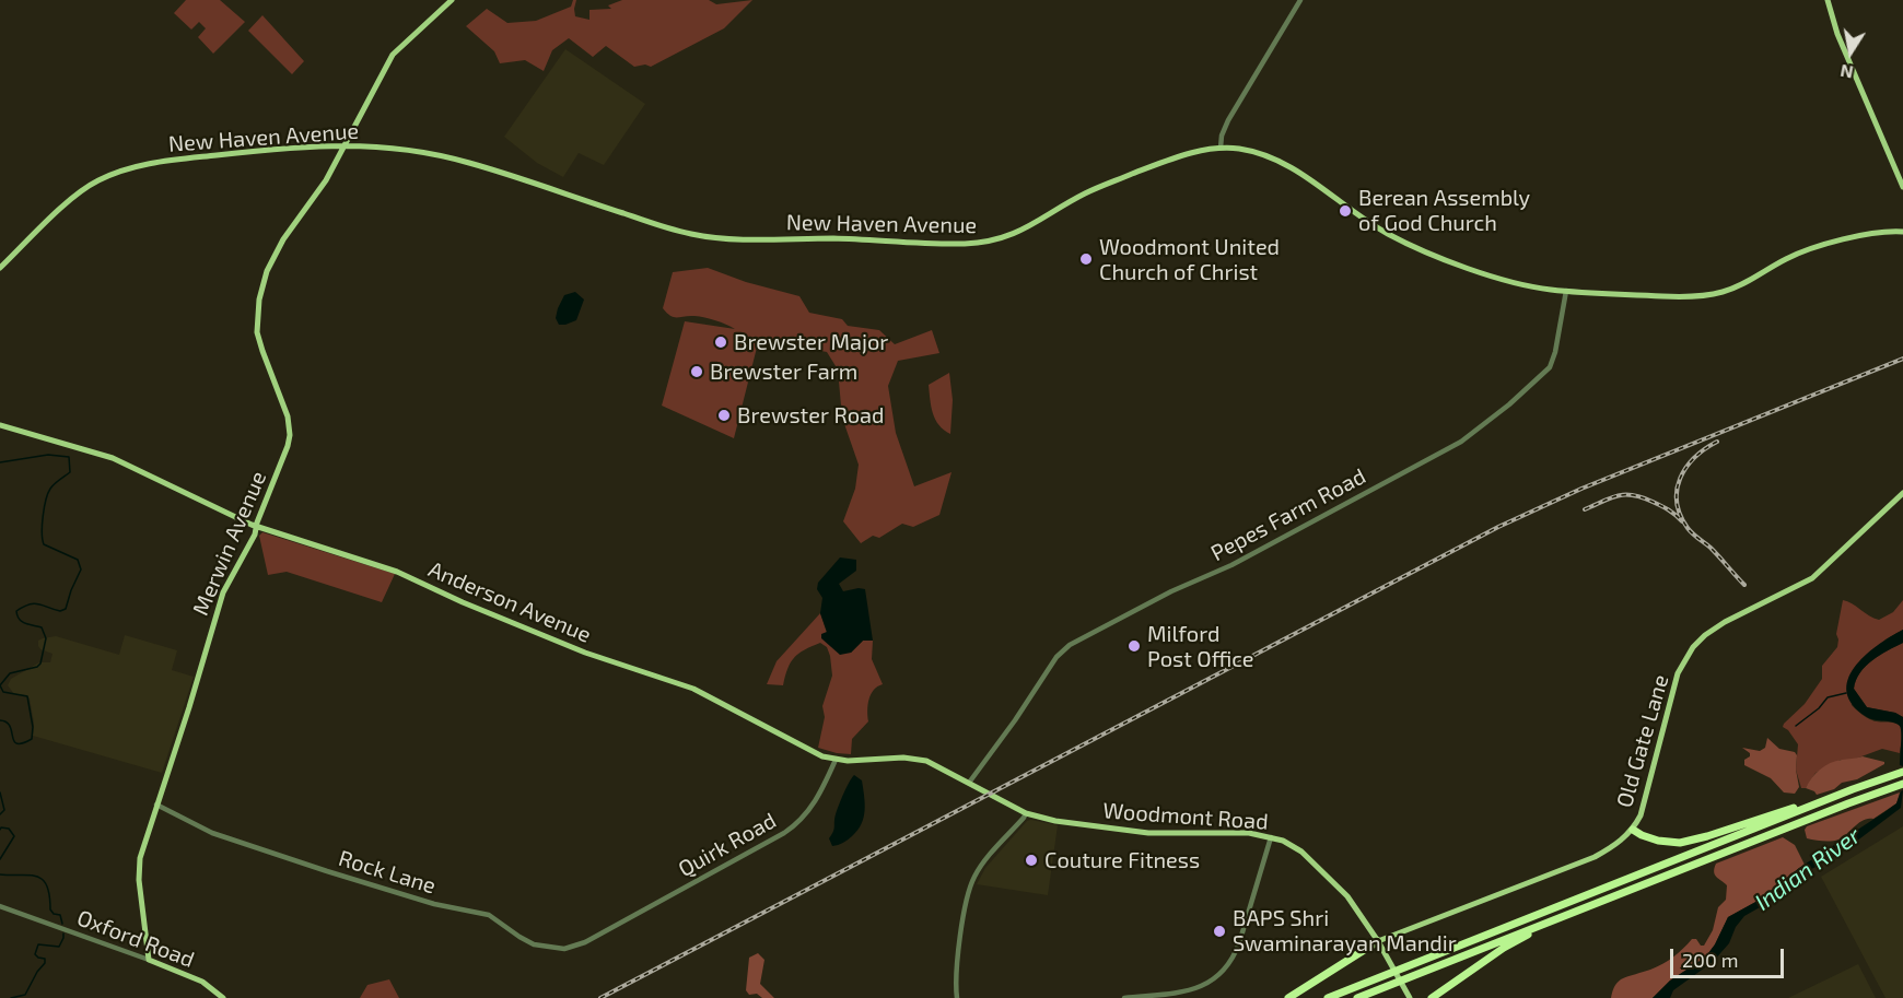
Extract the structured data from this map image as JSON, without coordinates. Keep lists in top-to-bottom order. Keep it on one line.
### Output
{"streets":{"main road":["New Haven Avenue","Merwin Avenue","Anderson Avenue","Old Gate Lane","Woodmont Road","Oxford Road"],"street":["Pepes Farm Road","Quirk Road","Rock Lane"]},"crossings":[["New Haven Avenue","Pepes Farm Road"],["New Haven Avenue","Merwin Avenue"],["Pepes Farm Road","Anderson Avenue"],["Merwin Avenue","Anderson Avenue"],["Merwin Avenue","Rock Lane"],["Merwin Avenue","Oxford Road"],["Anderson Avenue","Woodmont Road"],["Anderson Avenue","Quirk Road"],["Old Gate Lane","Woodmont Road"],["Quirk Road","Rock Lane"]],"water":["Indian River"],"places":["Berean Assembly of God Church","Woodmont United Church of Christ","Brewster Major","Brewster Farm","Brewster Road","Milford Post Office","Couture Fitness","BAPS Shri Swaminarayan Mandir"],"scale_bar":"200 m","north":"bottom"}
